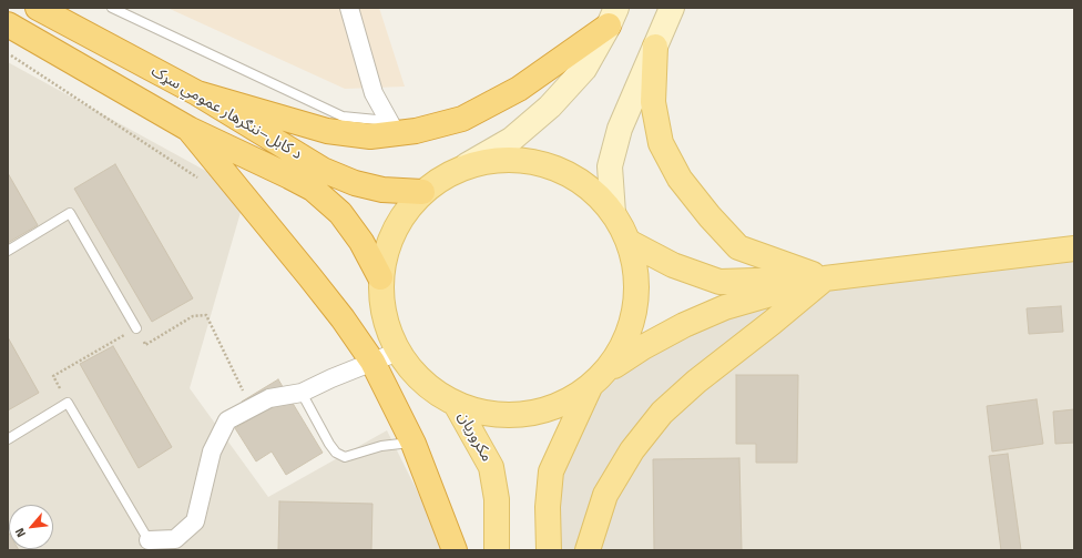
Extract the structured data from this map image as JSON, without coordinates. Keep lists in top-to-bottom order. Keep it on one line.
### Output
{"streets":{"highway":["د کابل–ننګرهار عمومي سړک"],"main road":["مکروریان"]},"north":"bottom left"}
